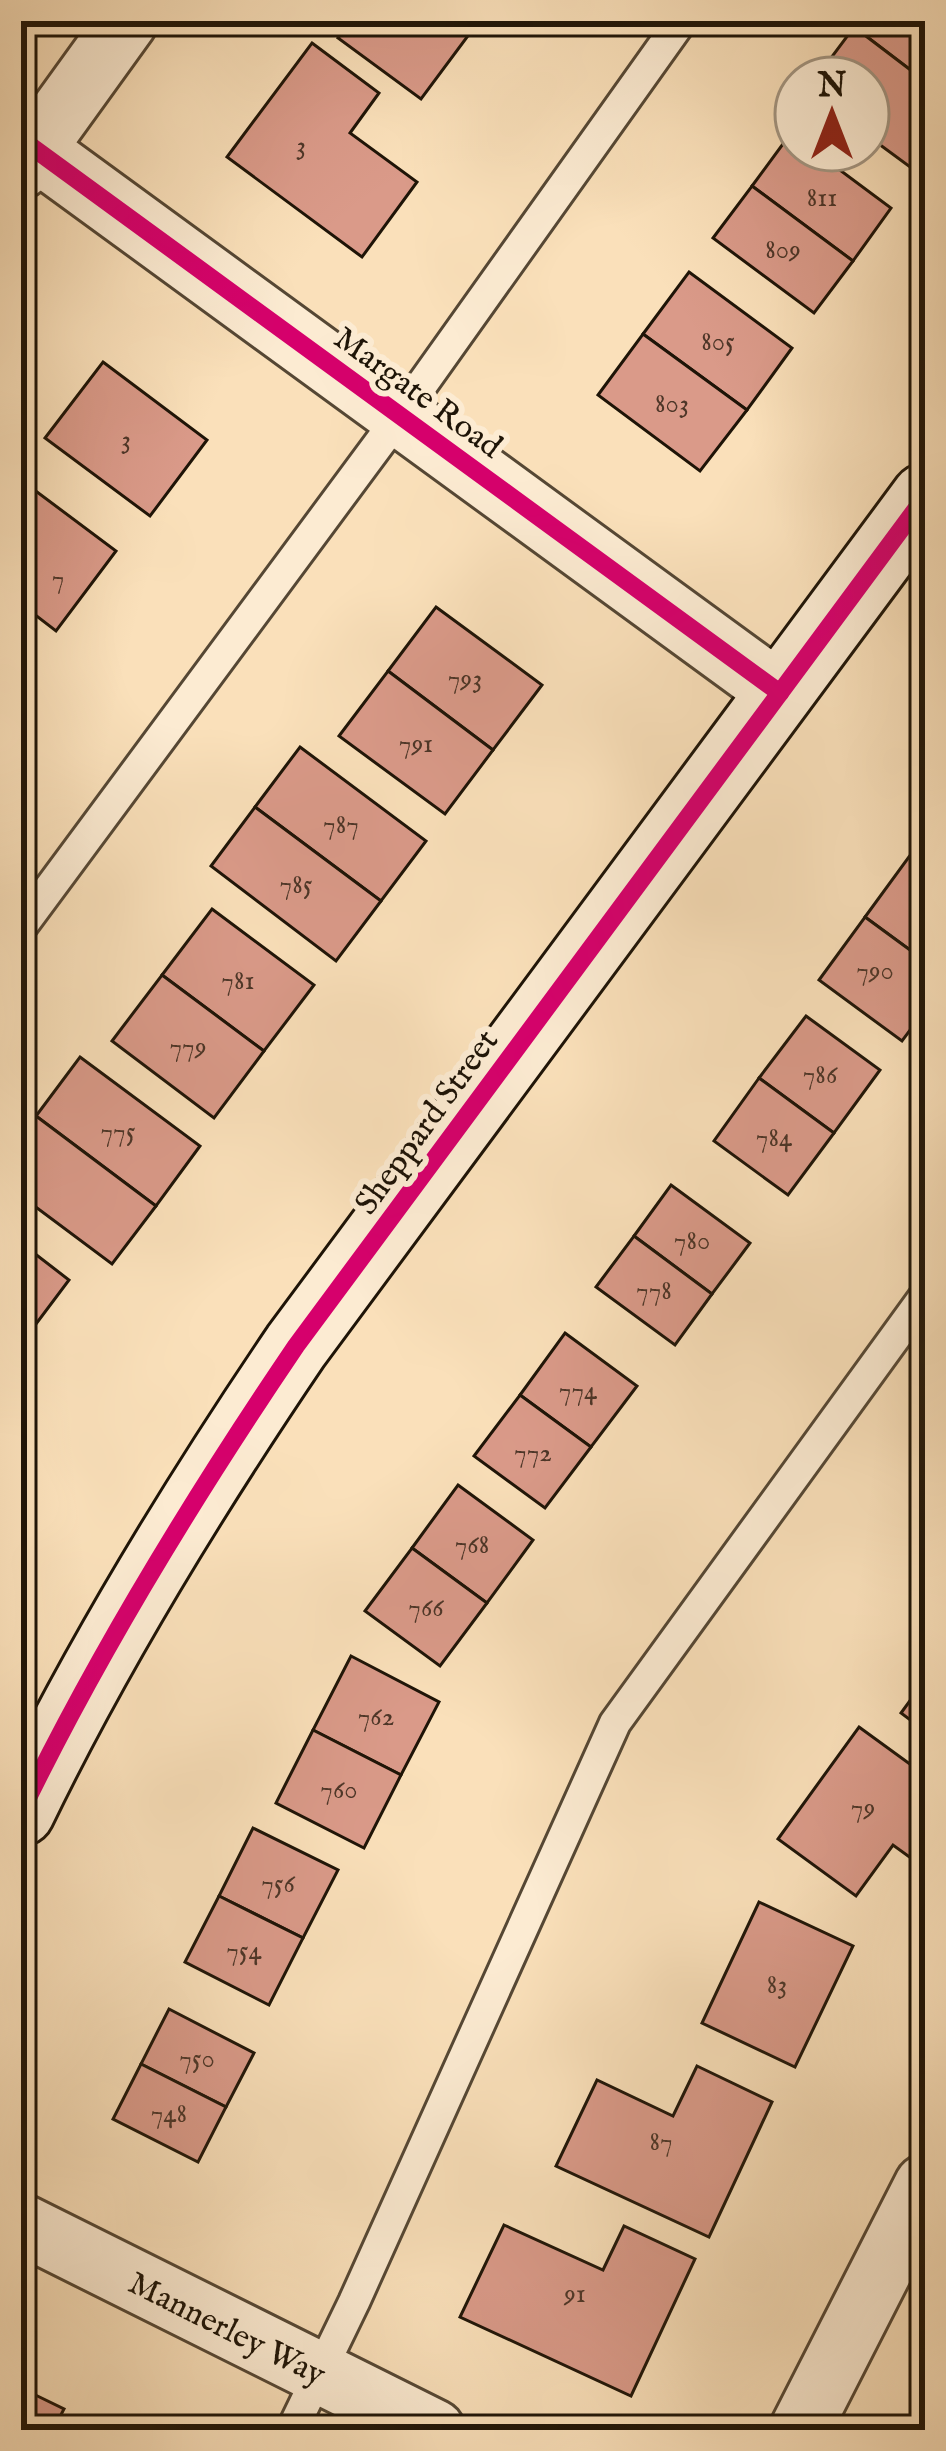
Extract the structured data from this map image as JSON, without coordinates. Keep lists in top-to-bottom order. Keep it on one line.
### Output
{"streets":{"street":["Margate Road","Sheppard Street","Mannerley Way"]},"crossings":[["Margate Road","Sheppard Street"]],"house_numbers":["3","811","809","805","803","3","7","793","791","787","785","790","781","779","786","775","784","780","778","774","772","768","766","762","760","79","756","754","83","750","748","87","91"],"north":"top"}
